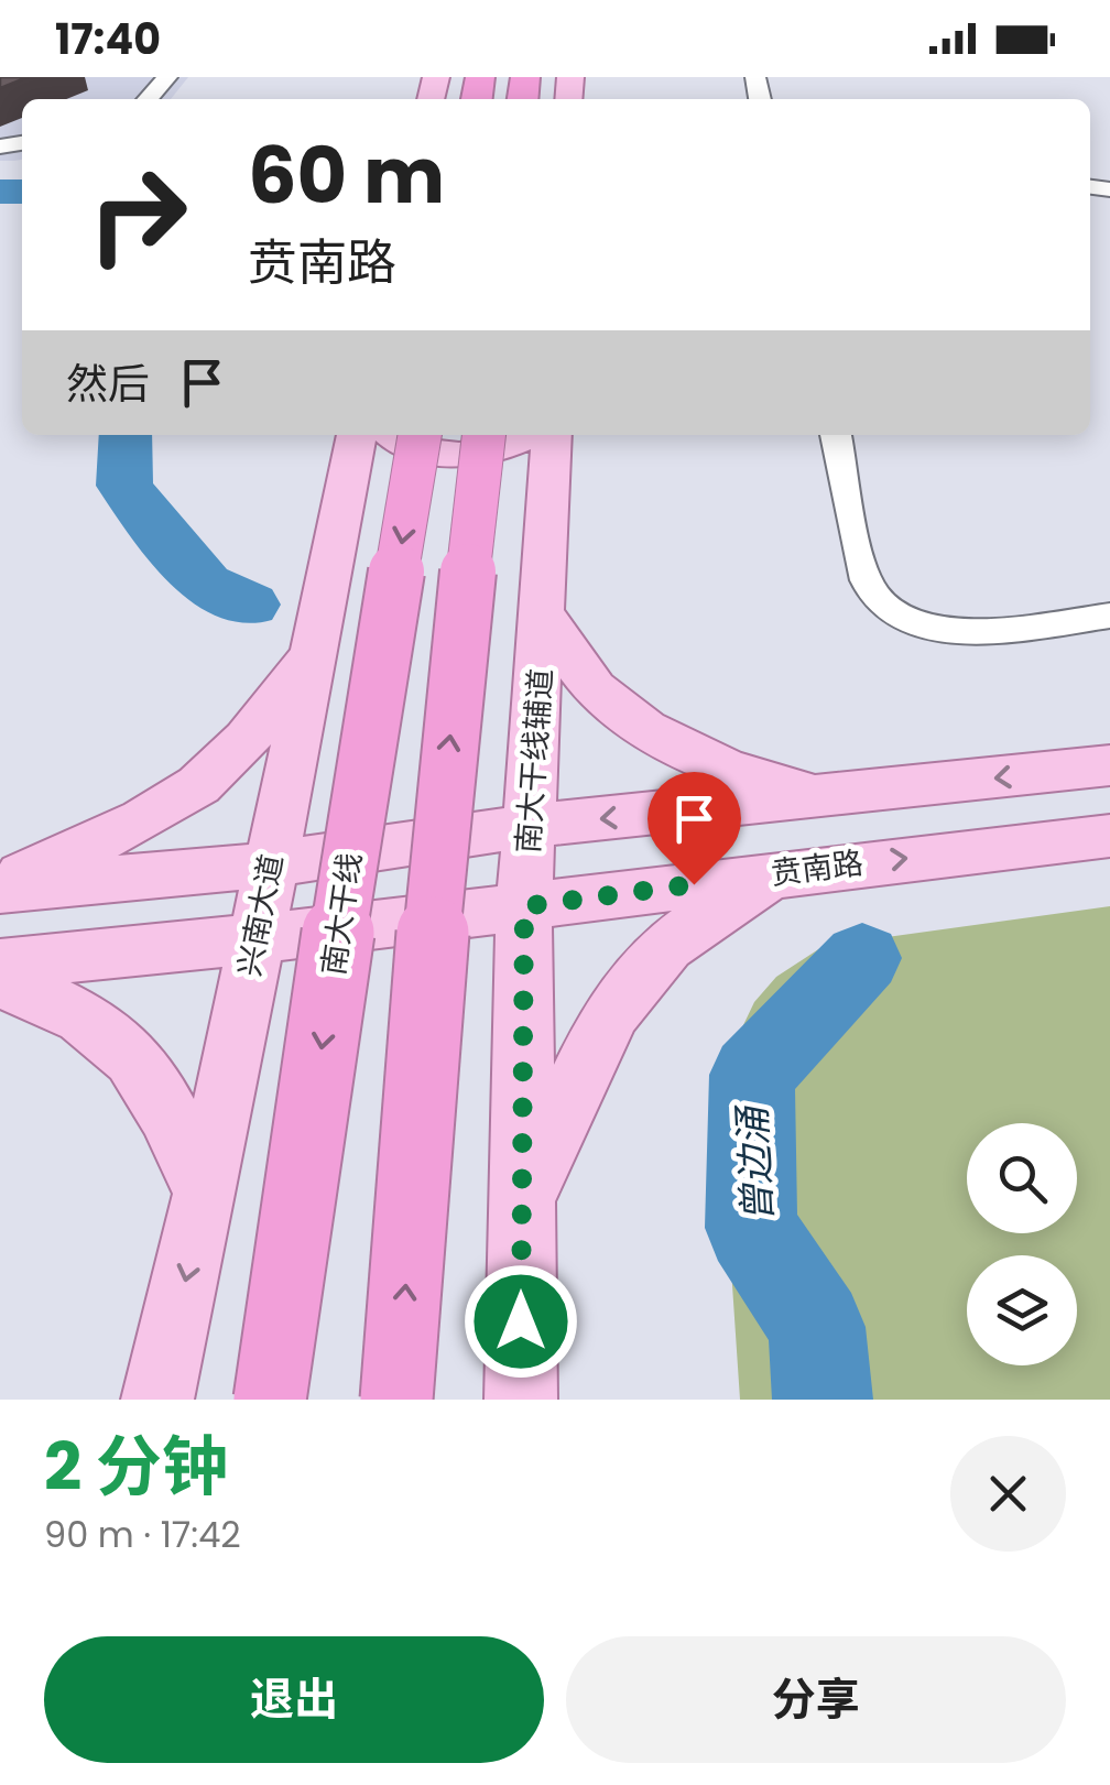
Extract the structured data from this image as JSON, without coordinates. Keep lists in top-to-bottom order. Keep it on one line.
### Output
{"streets":{"highway":["南大干线"],"main road":["南大干线辅道","贲南路","兴南大道"]},"crossings":[["南大干线辅道","贲南路"],["贲南路","兴南大道"]],"water":["曾边涌"],"page":{"status":"17:40","turn":["60 m","贲南路"],"then":"然后","heading":["2 分钟","90 m · 17:42"],"buttons":["退出","分享"]}}
